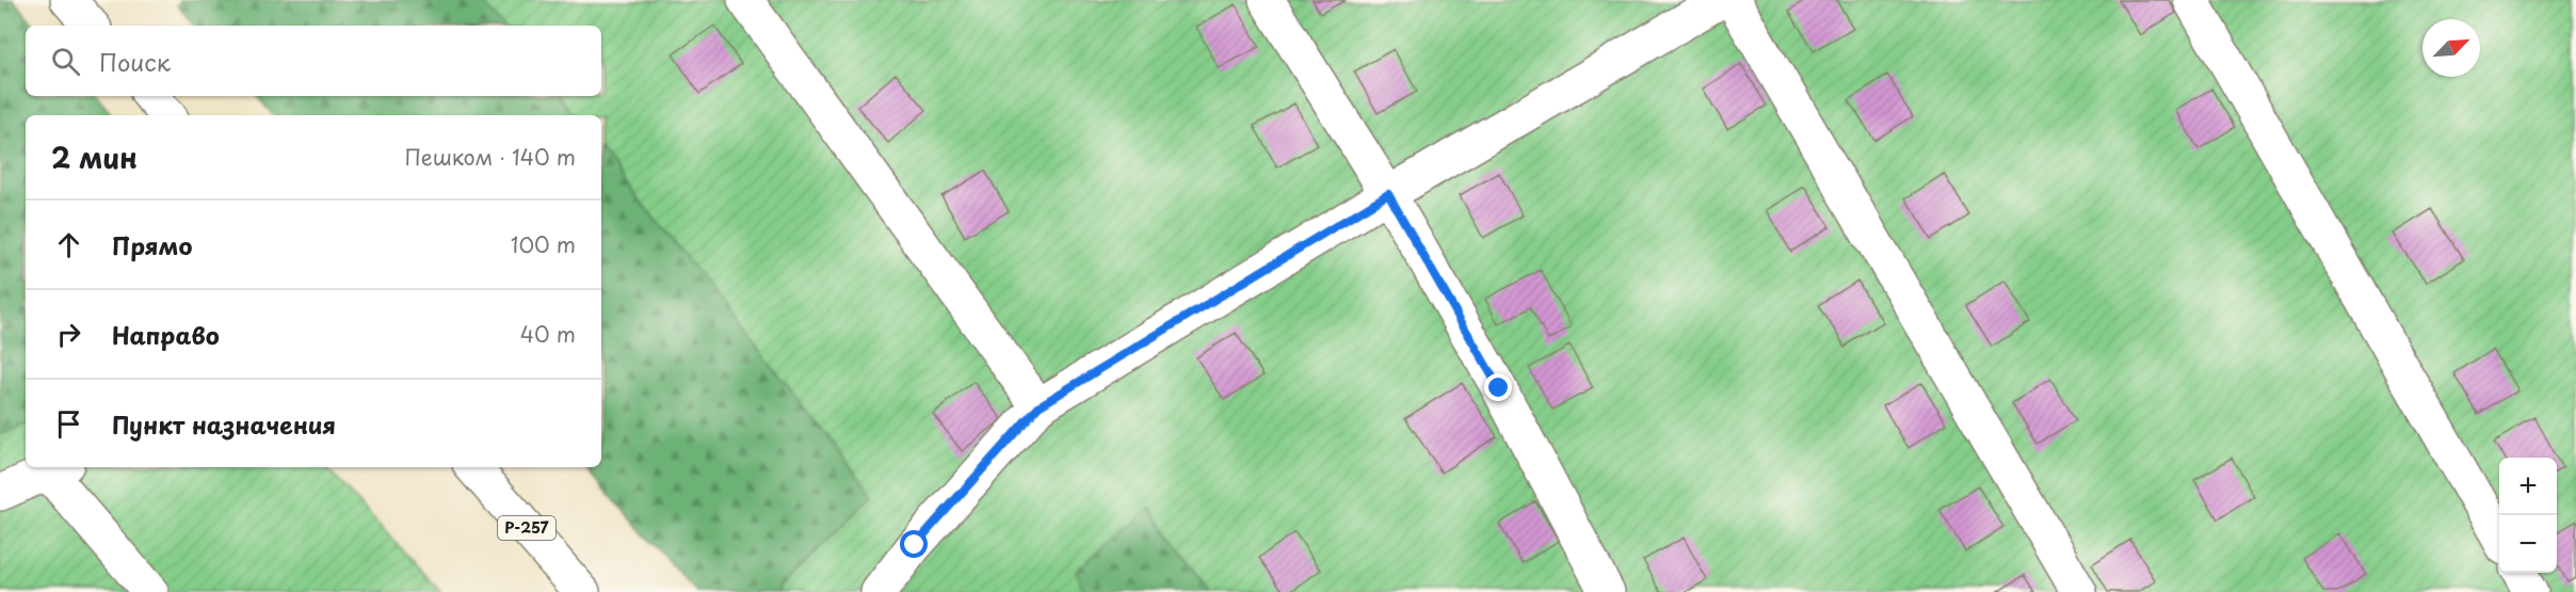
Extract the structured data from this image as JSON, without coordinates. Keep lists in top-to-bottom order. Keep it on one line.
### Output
{"streets":{"main road":["Р-257"]},"north":"top right","page":{"search":"Поиск","heading":["2 мин","Пешком · 140 m"],"list":[["Прямо","100 m"],["Направо","40 m"],"Пункт назначения"],"map_buttons":["+","−"]}}
